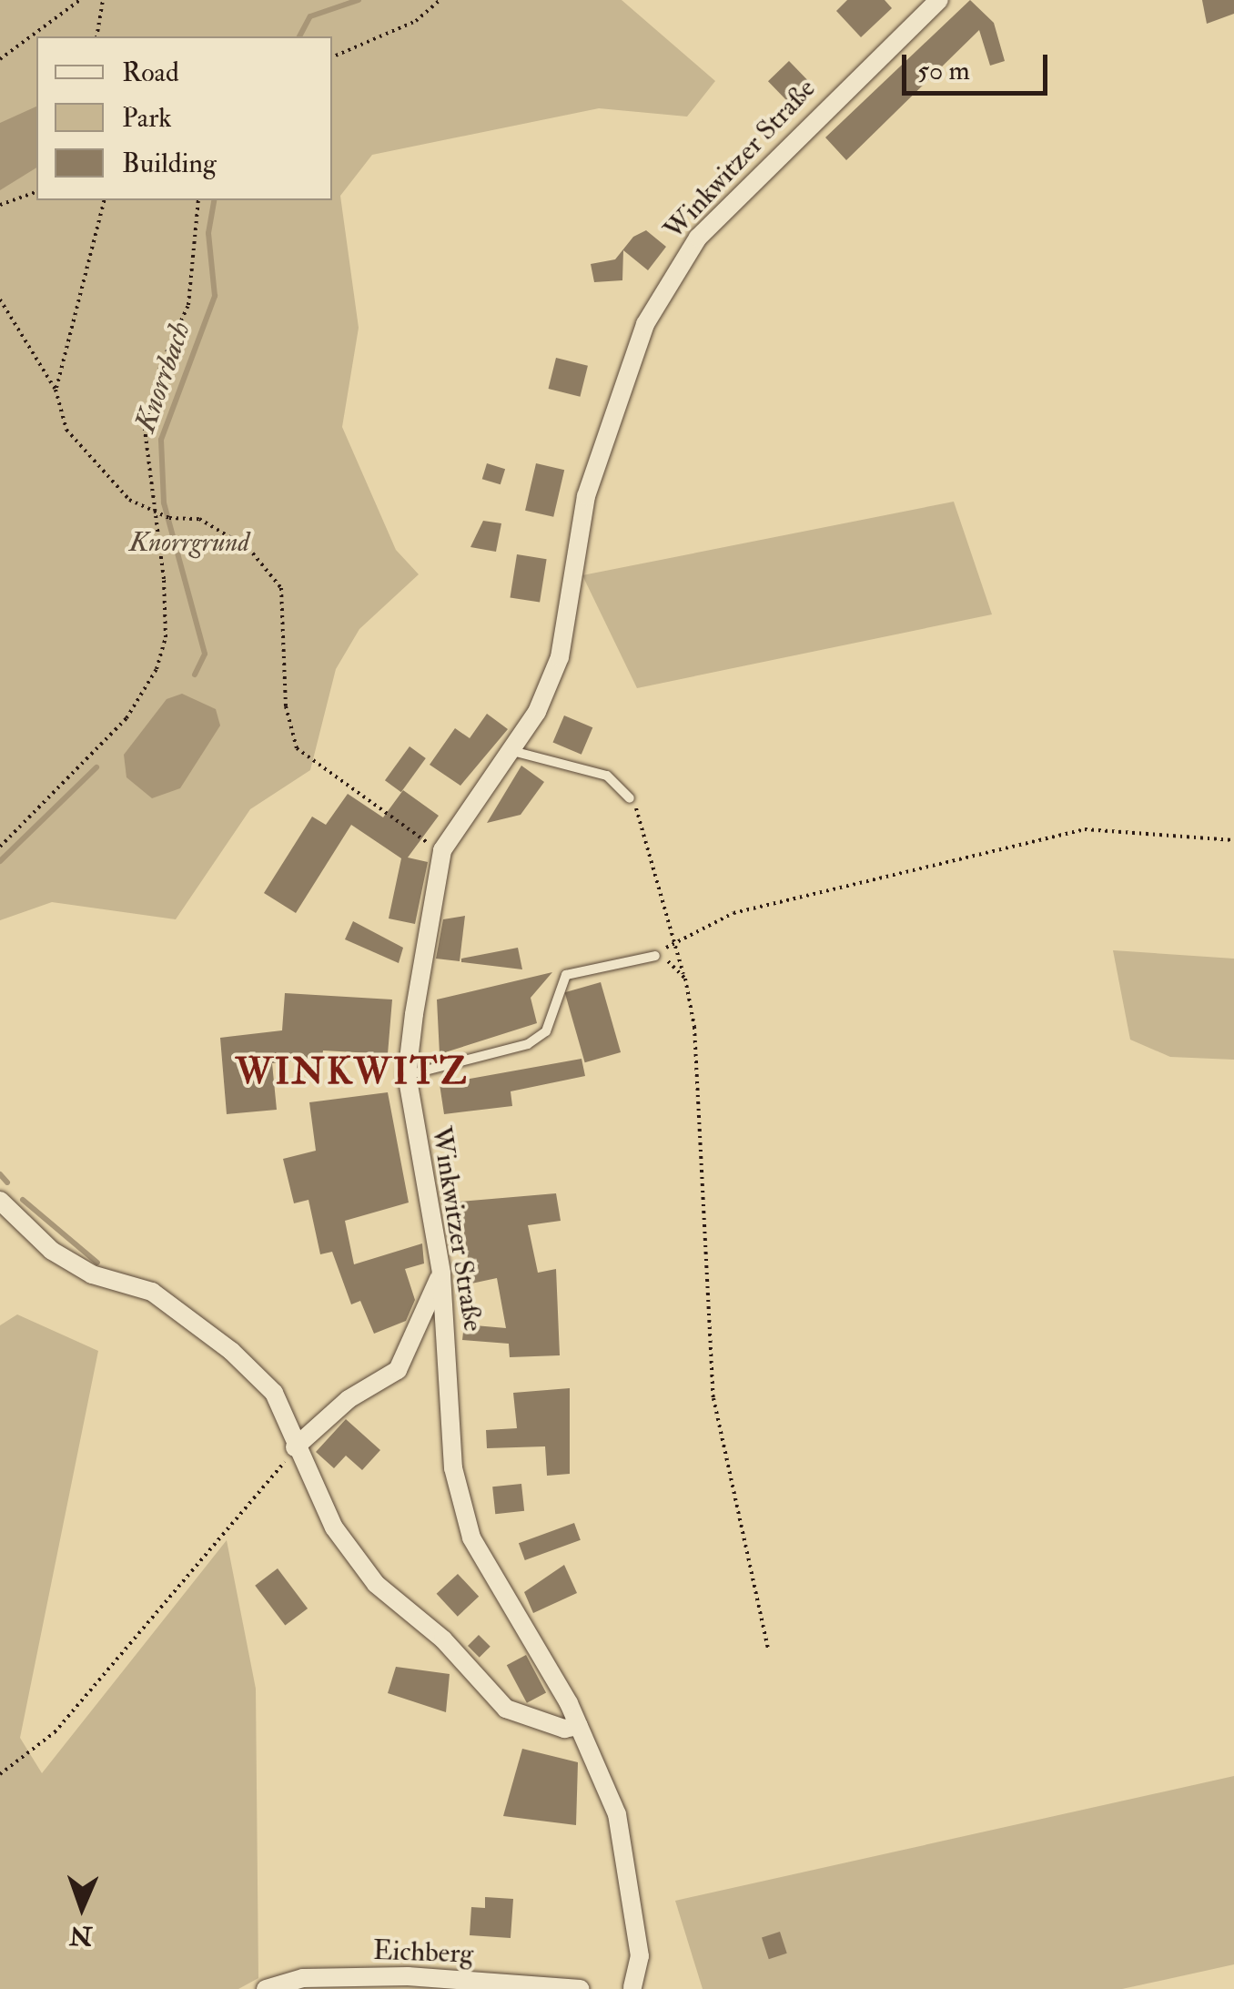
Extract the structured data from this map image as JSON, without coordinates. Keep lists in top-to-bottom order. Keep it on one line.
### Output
{"streets":{"street":["Winkwitzer Straße","Eichberg"]},"districts":["WINKWITZ"],"water":["Knorrbach"],"parks":["Knorrgrund"],"legend":["Road","Park","Building"],"scale_bar":"50 m","north":"bottom"}
